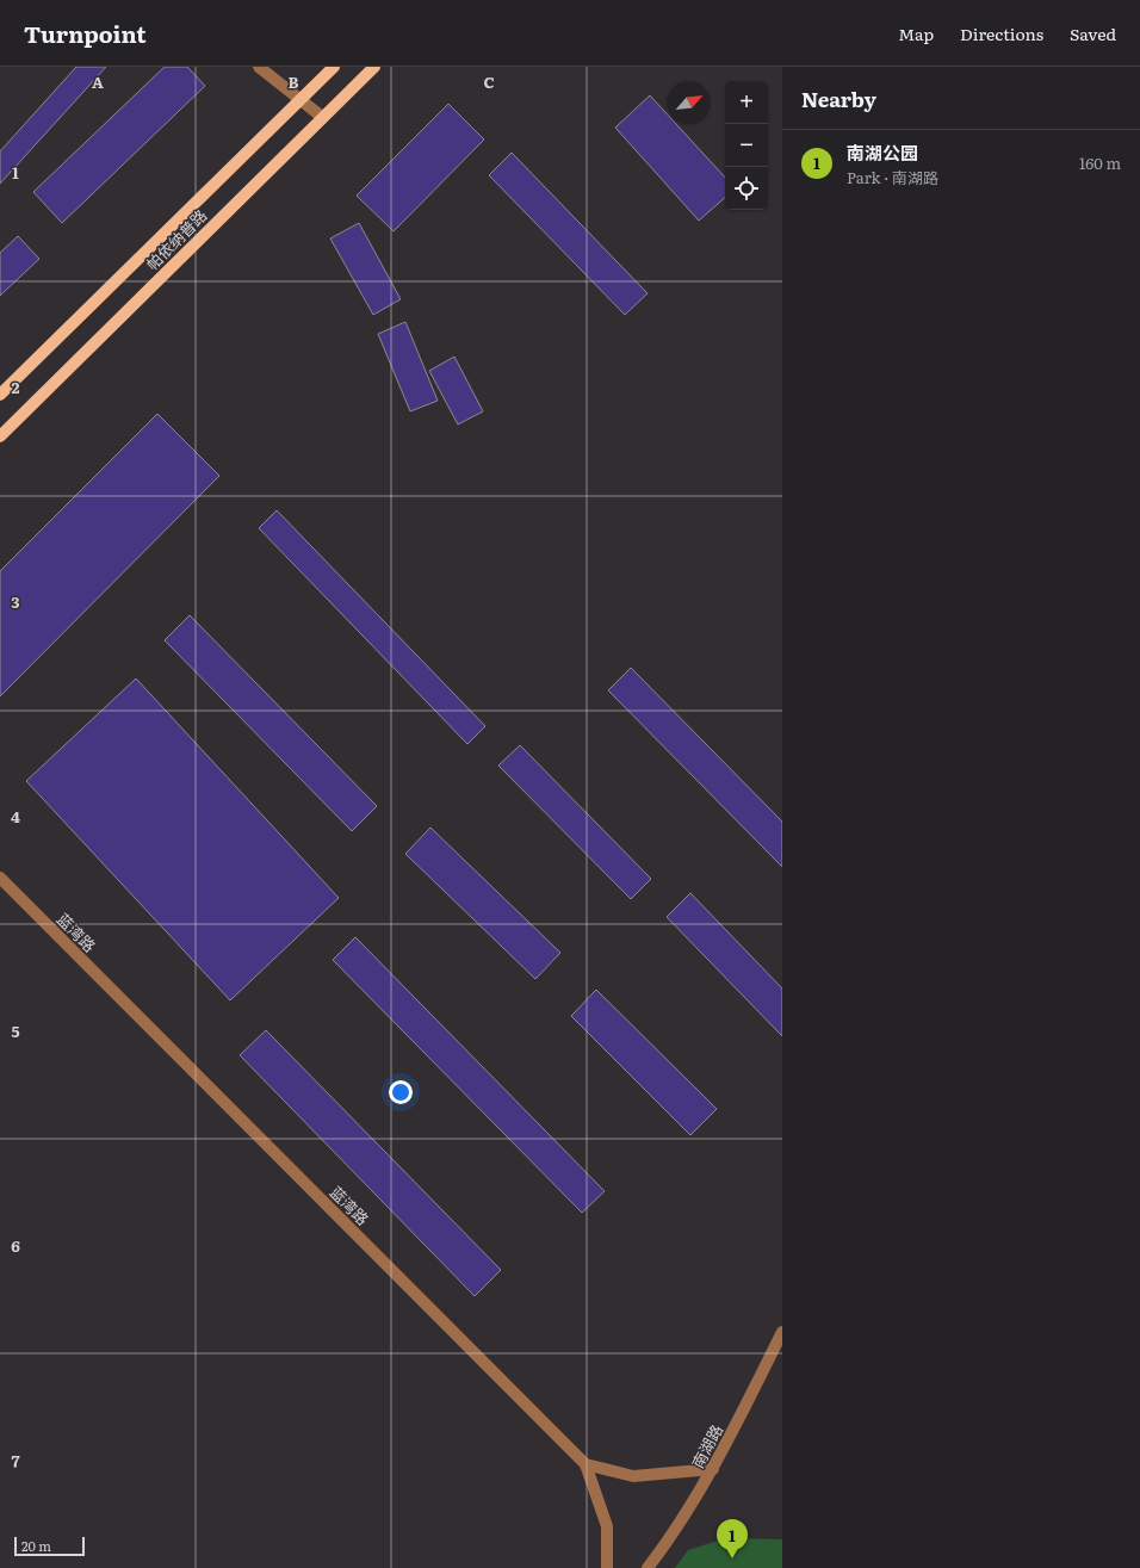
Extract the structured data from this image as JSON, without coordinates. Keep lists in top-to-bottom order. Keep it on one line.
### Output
{"streets":{"main road":["帕依纳普路"],"street":["蓝湾路","南湖路"]},"scale_bar":"20 m","north":"top right","page":{"header":"Turnpoint","nav":["Map","Directions","Saved"],"heading":"Nearby","map_buttons":["+","−"],"list":[{"mark":"1","name":"南湖公园","note":"Park · 南湖路","value":"160 m"}],"pins":"1","scale":"20 m"},"grid":{"columns":["A","B","C"],"rows":["1","2","3","4","5","6","7"]}}
